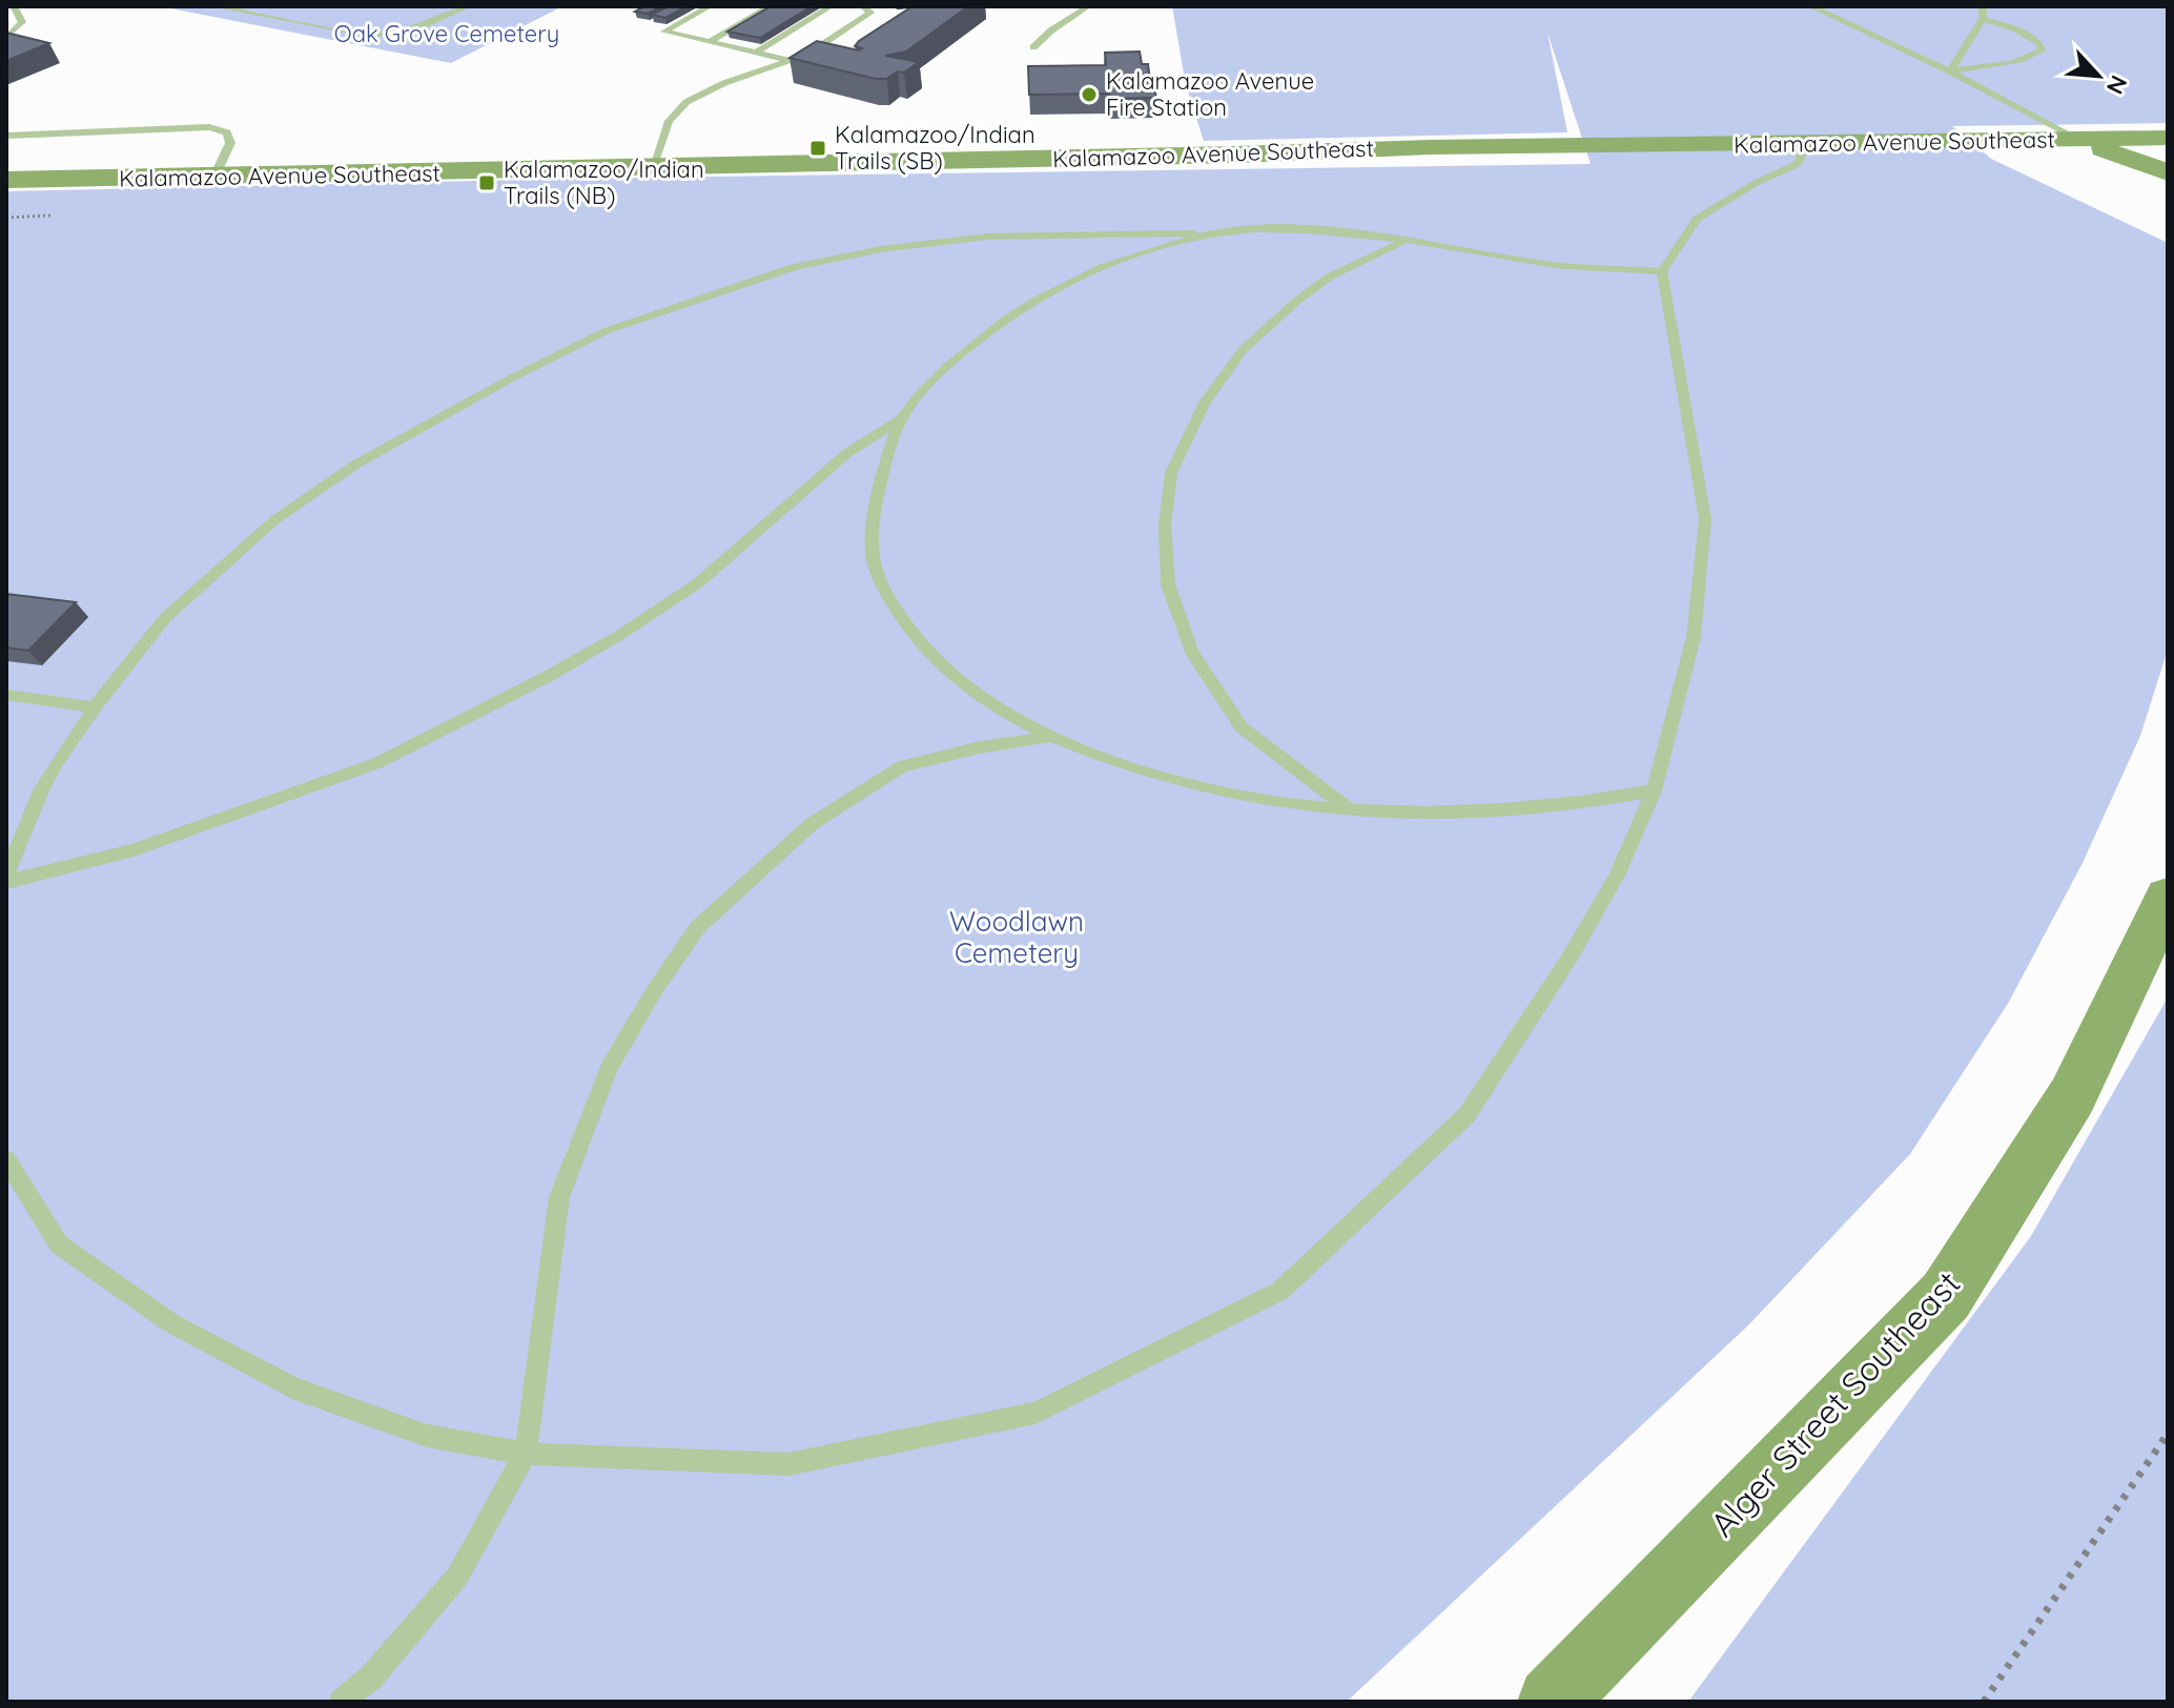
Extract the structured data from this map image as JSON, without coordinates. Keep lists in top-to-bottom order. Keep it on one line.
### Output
{"streets":{"main road":["Kalamazoo Avenue Southeast","Alger Street Southeast"]},"parks":["Oak Grove Cemetery","Woodlawn Cemetery"],"places":{"other":["Kalamazoo Avenue Fire Station"],"transit":["Kalamazoo/Indian Trails (SB)","Kalamazoo/Indian Trails (NB)"]},"north":"bottom right"}
